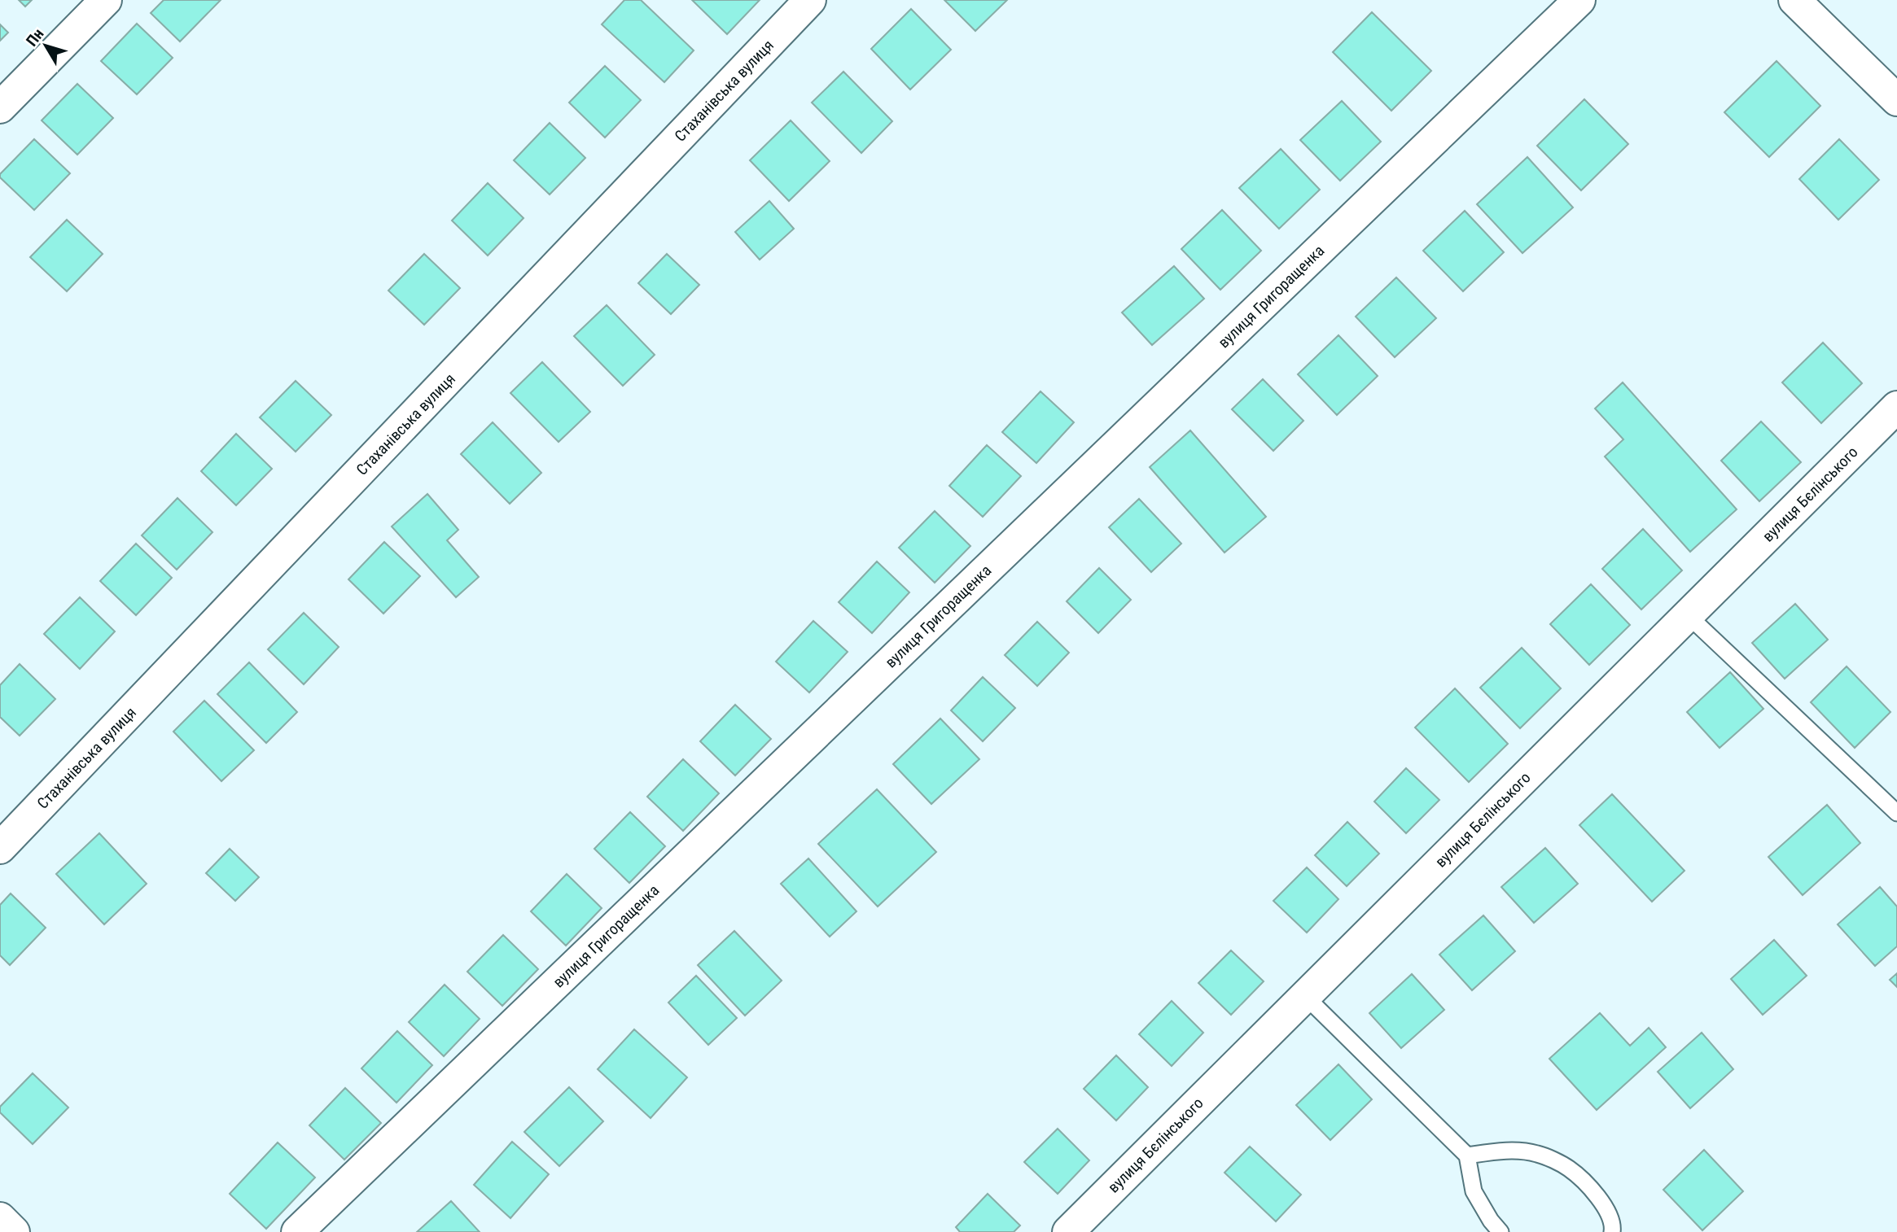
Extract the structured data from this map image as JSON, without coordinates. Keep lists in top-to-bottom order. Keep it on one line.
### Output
{"streets":{"street":["Стаханівська вулиця","вулиця Григоращенка","вулиця Бєлінського"]},"north":"top left"}
